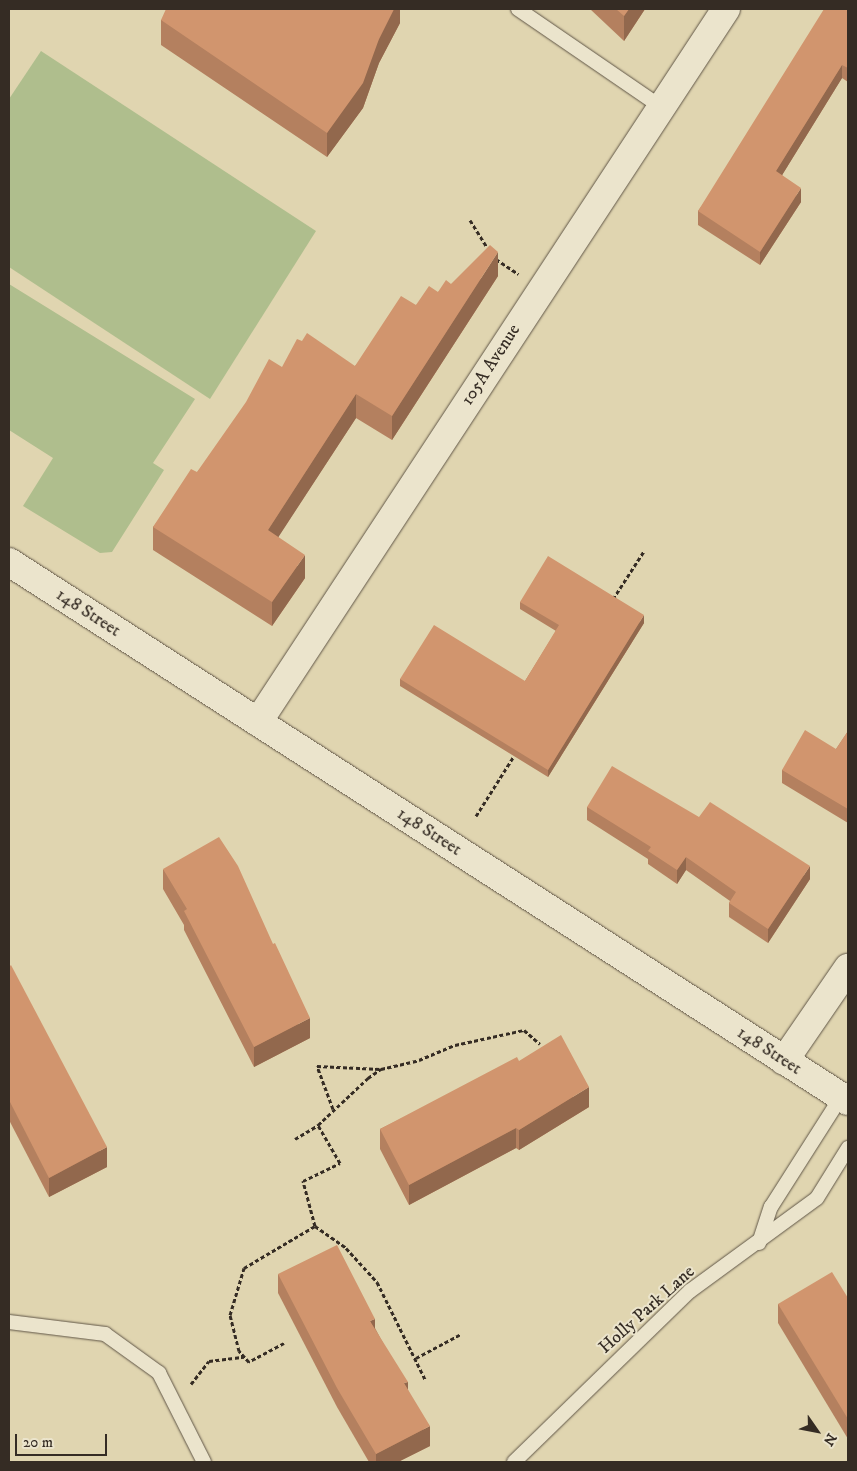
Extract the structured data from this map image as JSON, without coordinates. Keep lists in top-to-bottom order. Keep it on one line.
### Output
{"streets":{"main road":["105A Avenue","148 Street"],"lane":["Holly Park Lane"]},"crossings":[["105A Avenue","148 Street"]],"scale_bar":"20 m","north":"bottom right"}
